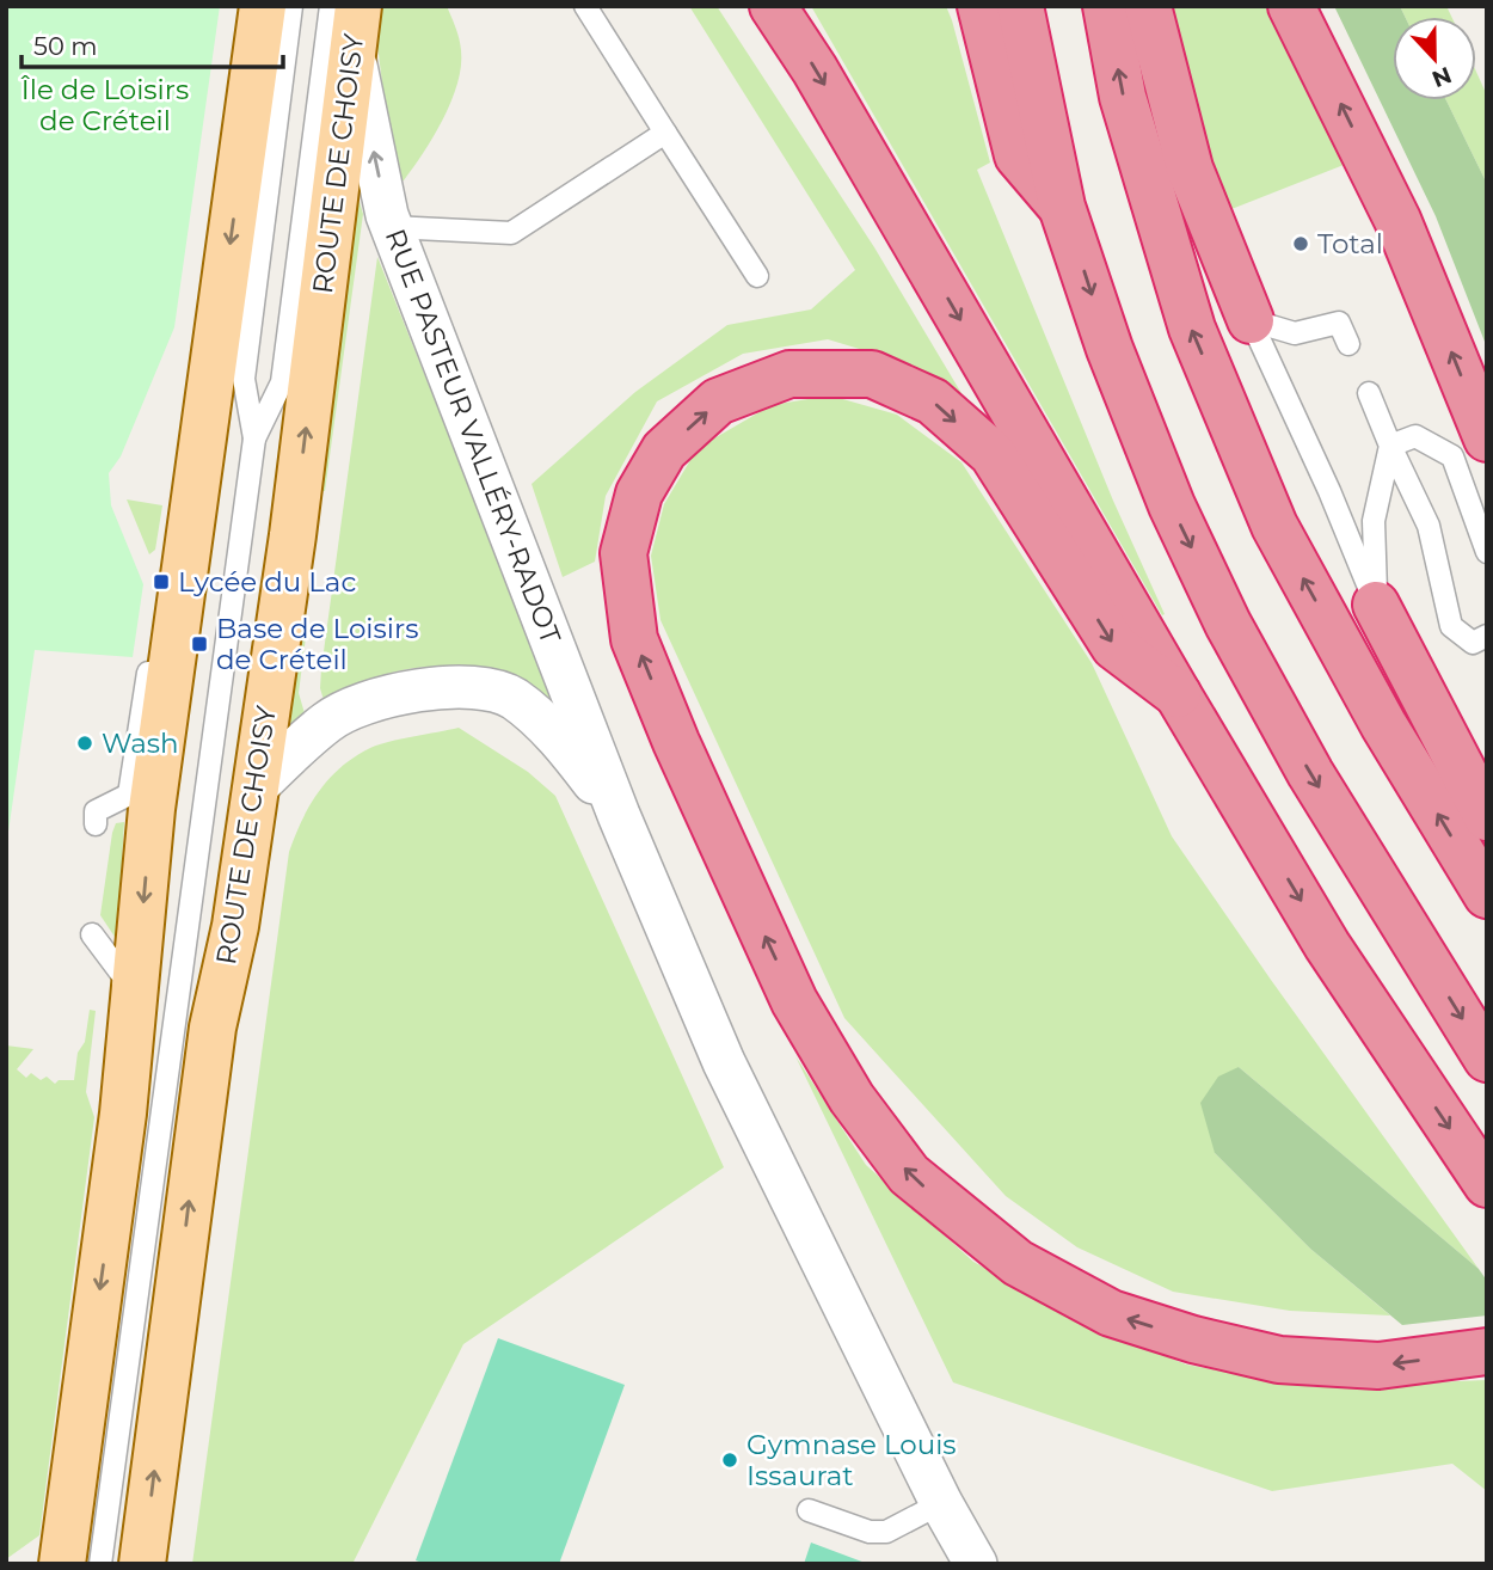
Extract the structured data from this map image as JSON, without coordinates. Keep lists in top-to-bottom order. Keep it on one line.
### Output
{"streets":{"main road":["ROUTE DE CHOISY"],"street":["RUE PASTEUR VALLÉRY-RADOT"]},"crossings":[["ROUTE DE CHOISY","RUE PASTEUR VALLÉRY-RADOT"]],"parks":["Île de Loisirs de Créteil"],"places":{"other":["Total","Wash","Gymnase Louis Issaurat"],"transit":["Lycée du Lac","Base de Loisirs de Créteil"]},"scale_bar":"50 m","north":"bottom"}
